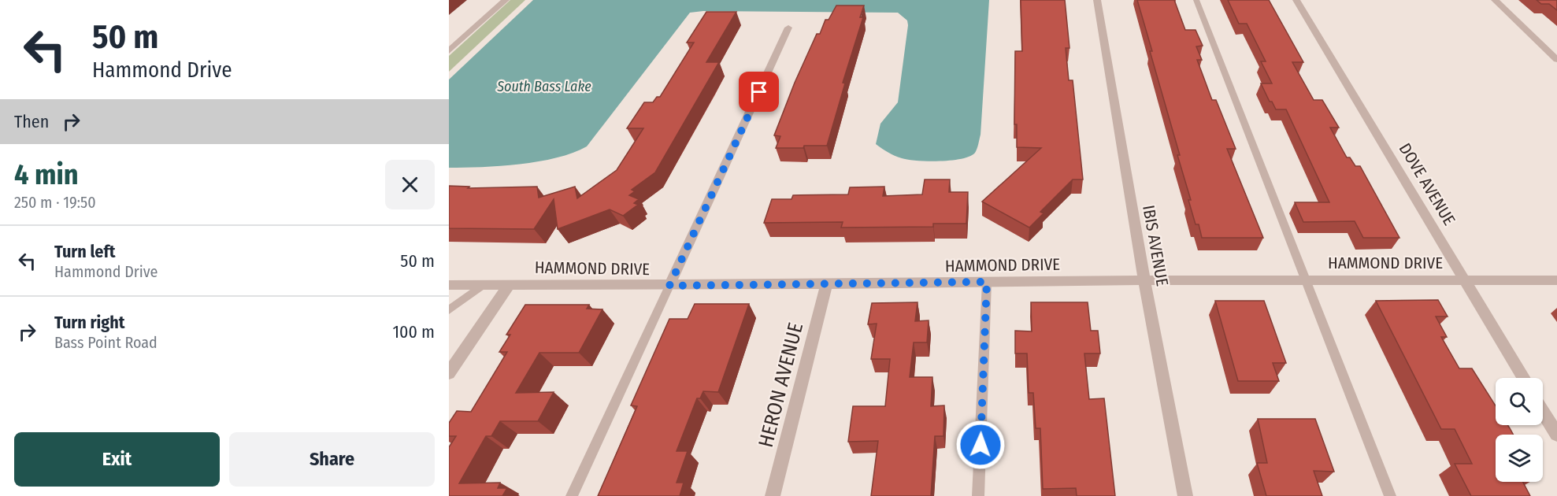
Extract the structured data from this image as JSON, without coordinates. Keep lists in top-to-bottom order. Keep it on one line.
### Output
{"streets":{"street":["DOVE AVENUE","IBIS AVENUE","HAMMOND DRIVE","HERON AVENUE"]},"crossings":[["DOVE AVENUE","HAMMOND DRIVE"],["IBIS AVENUE","HAMMOND DRIVE"],["HAMMOND DRIVE","HERON AVENUE"]],"water":["South Bass Lake"],"page":{"turn":["50 m","Hammond Drive"],"then":"Then","heading":["4 min","250 m · 19:50"],"list":[{"name":"Turn left","note":"Hammond Drive","value":"50 m"},{"name":"Turn right","note":"Bass Point Road","value":"100 m"}],"buttons":["Exit","Share"]}}
